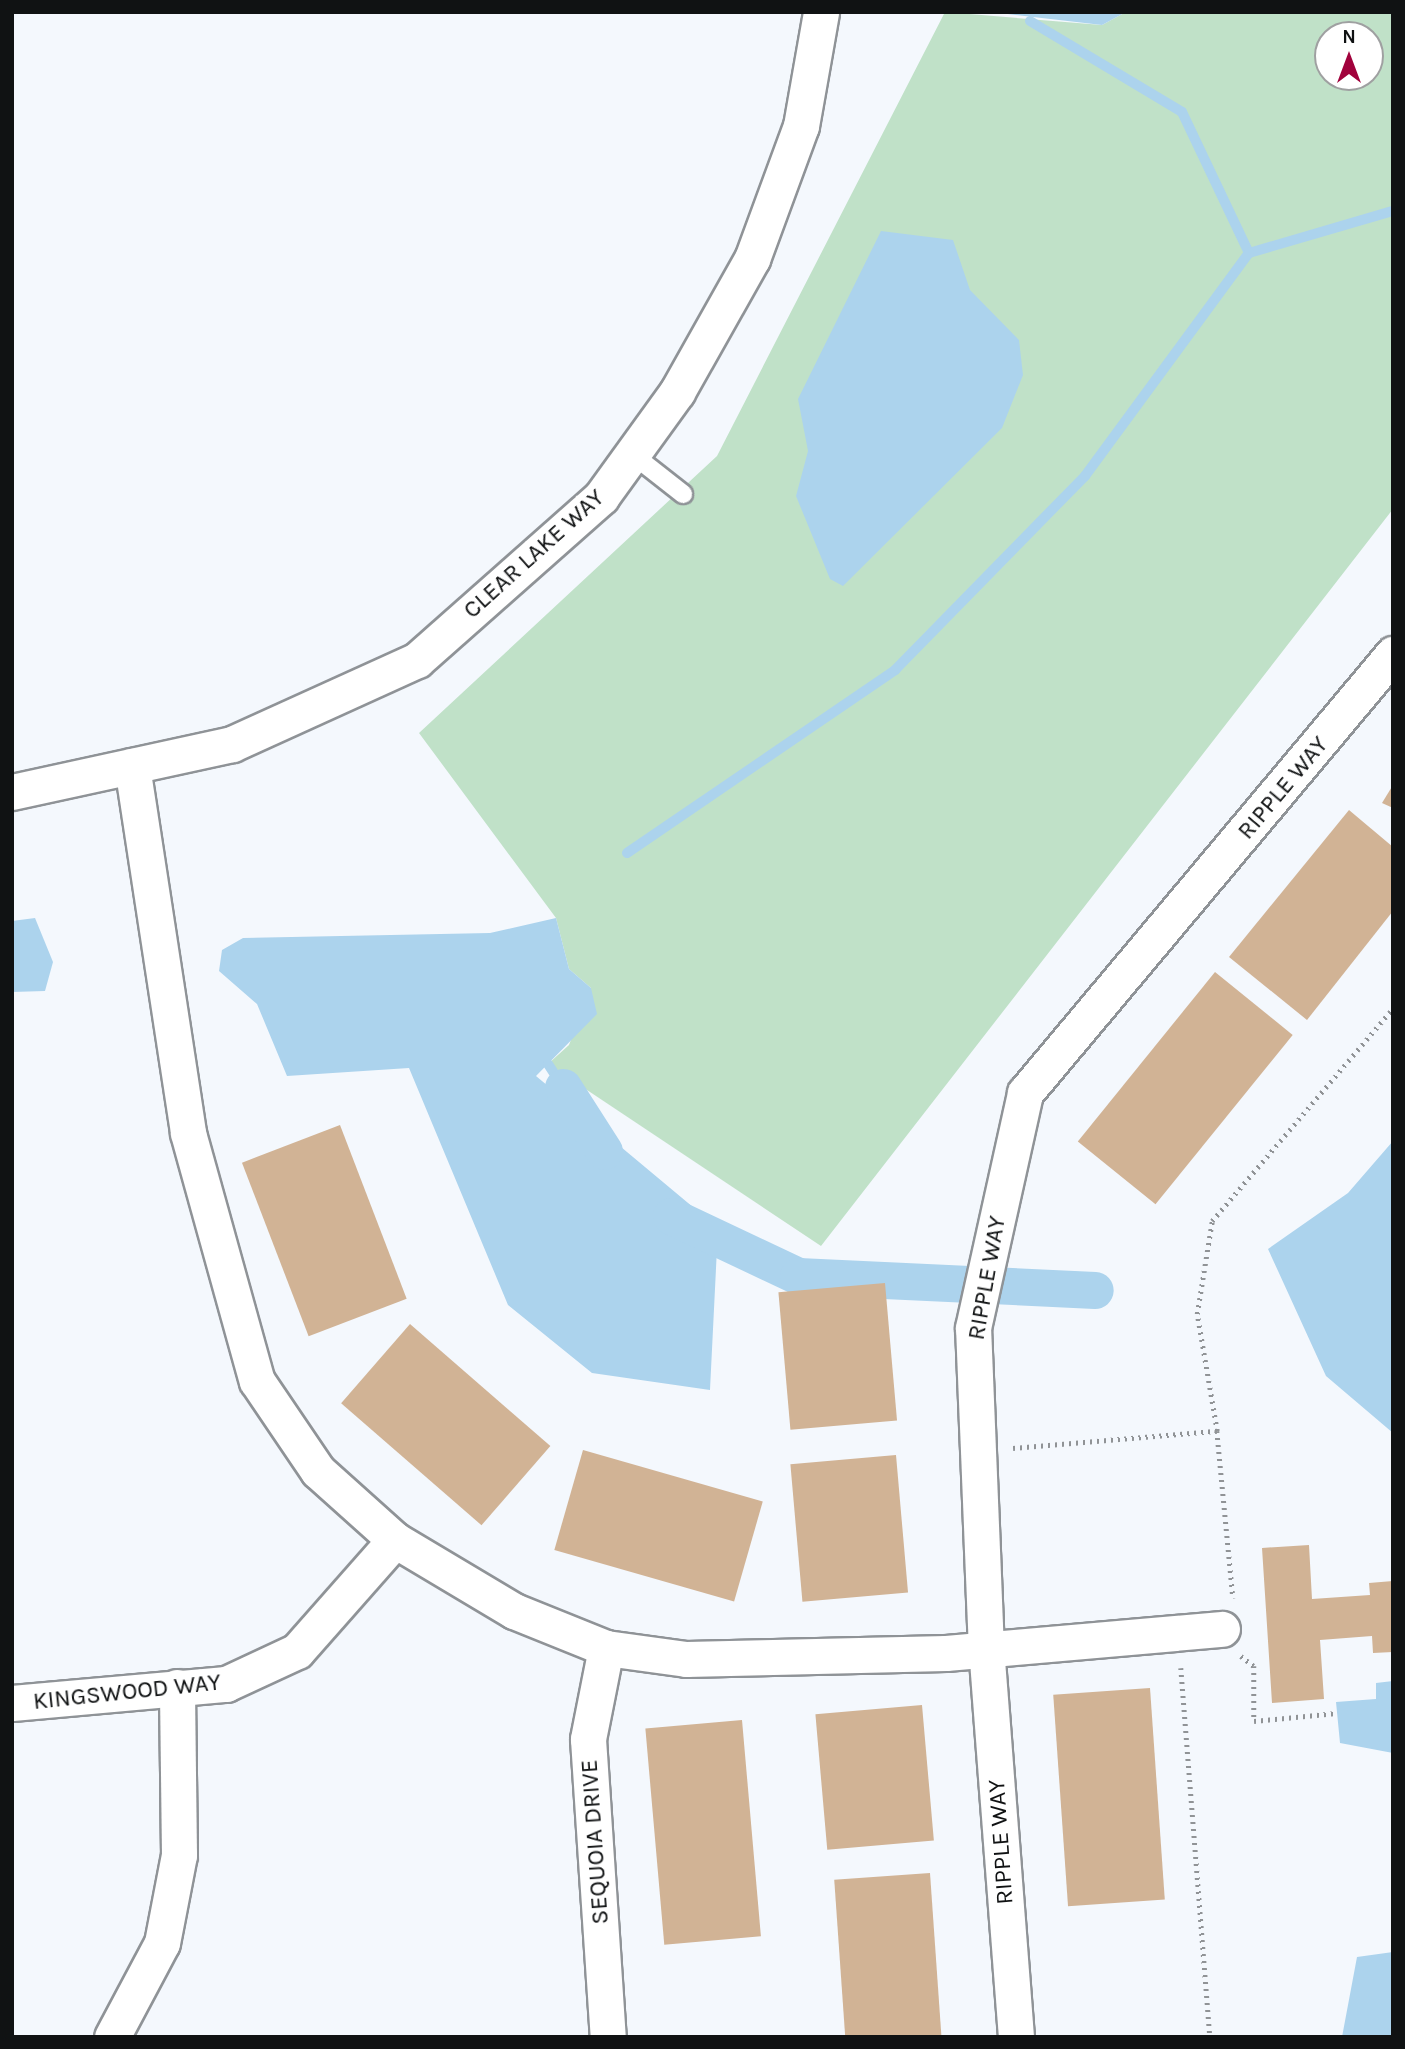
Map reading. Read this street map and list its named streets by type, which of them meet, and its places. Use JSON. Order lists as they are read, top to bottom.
{
  "streets": {
    "street": [
      "CLEAR LAKE WAY",
      "RIPPLE WAY",
      "KINGSWOOD WAY",
      "SEQUOIA DRIVE"
    ]
  },
  "north": "top"
}
